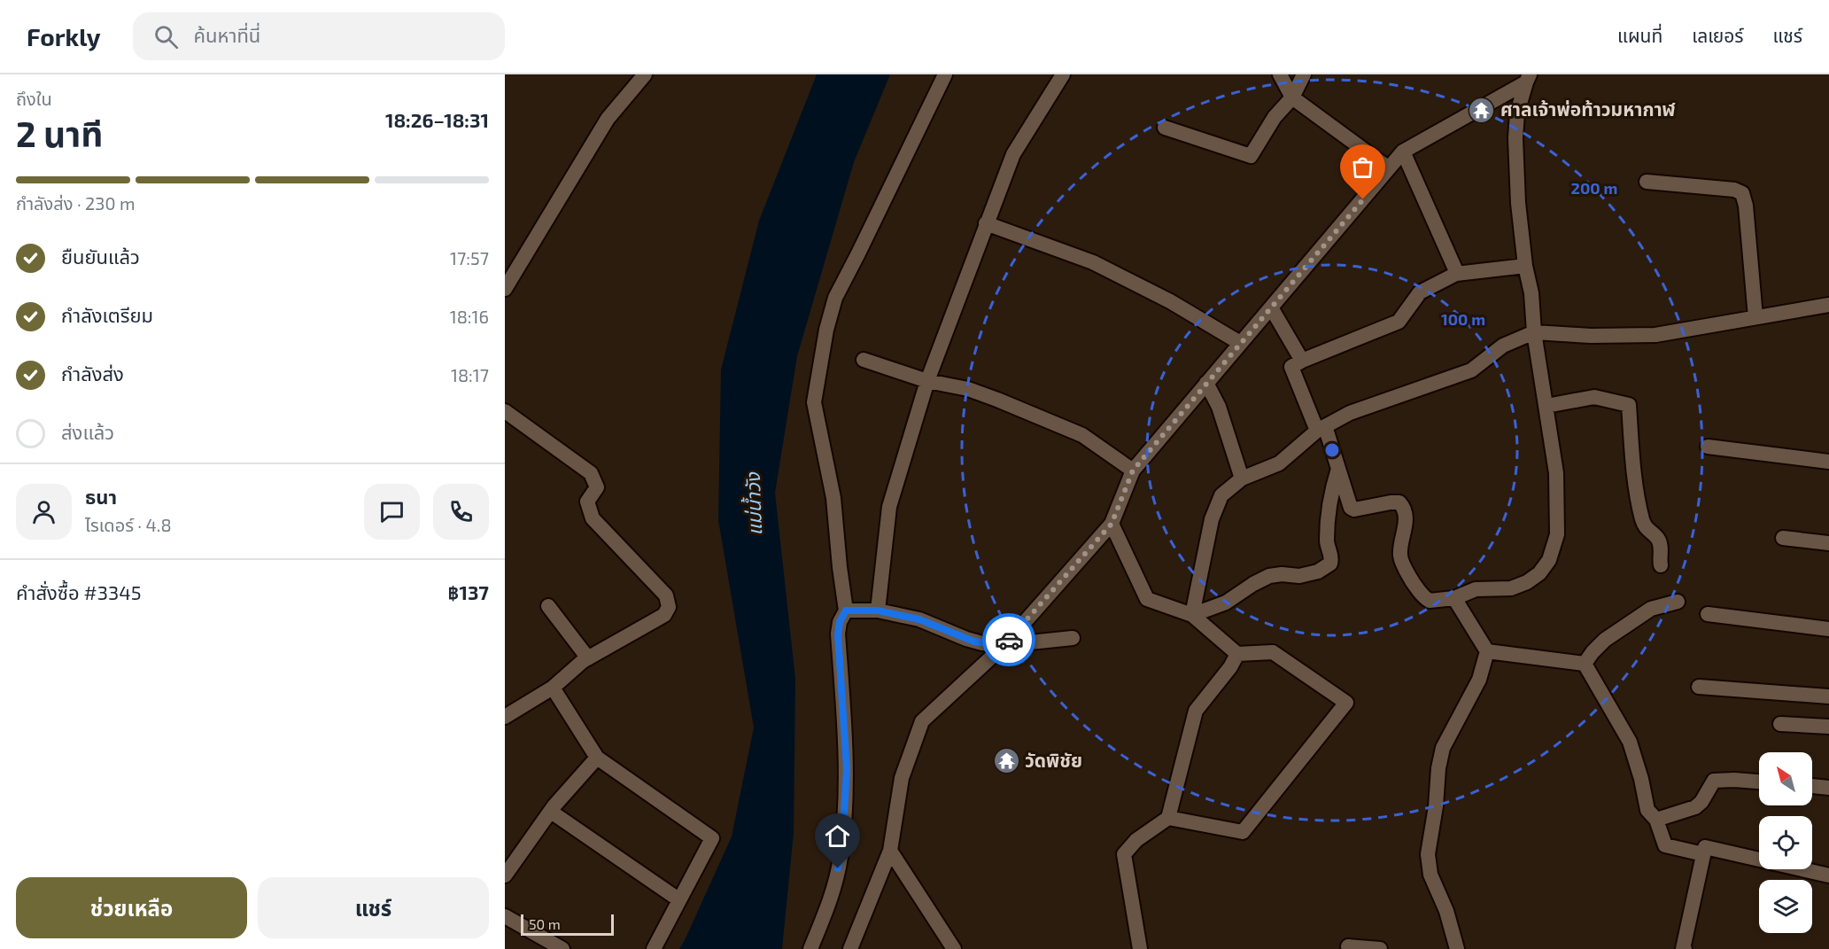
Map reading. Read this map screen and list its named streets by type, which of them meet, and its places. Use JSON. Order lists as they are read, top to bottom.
{
  "water": ["แม่น้ำวัง"],
  "places": {
    "temple": ["ศาลเจ้าพ่อท้าวมหากาฬ", "วัดพิชัย"]
  },
  "scale_bar": "50 m",
  "north": "top left",
  "page": {
    "header": "Forkly",
    "search": "ค้นหาที่นี่",
    "nav": ["แผนที่", "เลเยอร์", "แชร์"],
    "heading": ["2 นาที", "ถึงใน", "18:26–18:31"],
    "panel": [
      "ธนา",
      "ไรเดอร์ · 4.8",
      "คำสั่งซื้อ #3345",
      "฿137"
    ],
    "bar": "กำลังส่ง · 230 m",
    "list": [
      ["ยืนยันแล้ว", "17:57"],
      ["กำลังเตรียม", "18:16"],
      ["กำลังส่ง", "18:17"],
      "ส่งแล้ว"
    ],
    "buttons": ["ช่วยเหลือ", "แชร์"],
    "scale": "50 m"
  },
  "rings": ["200 m", "100 m"]
}
